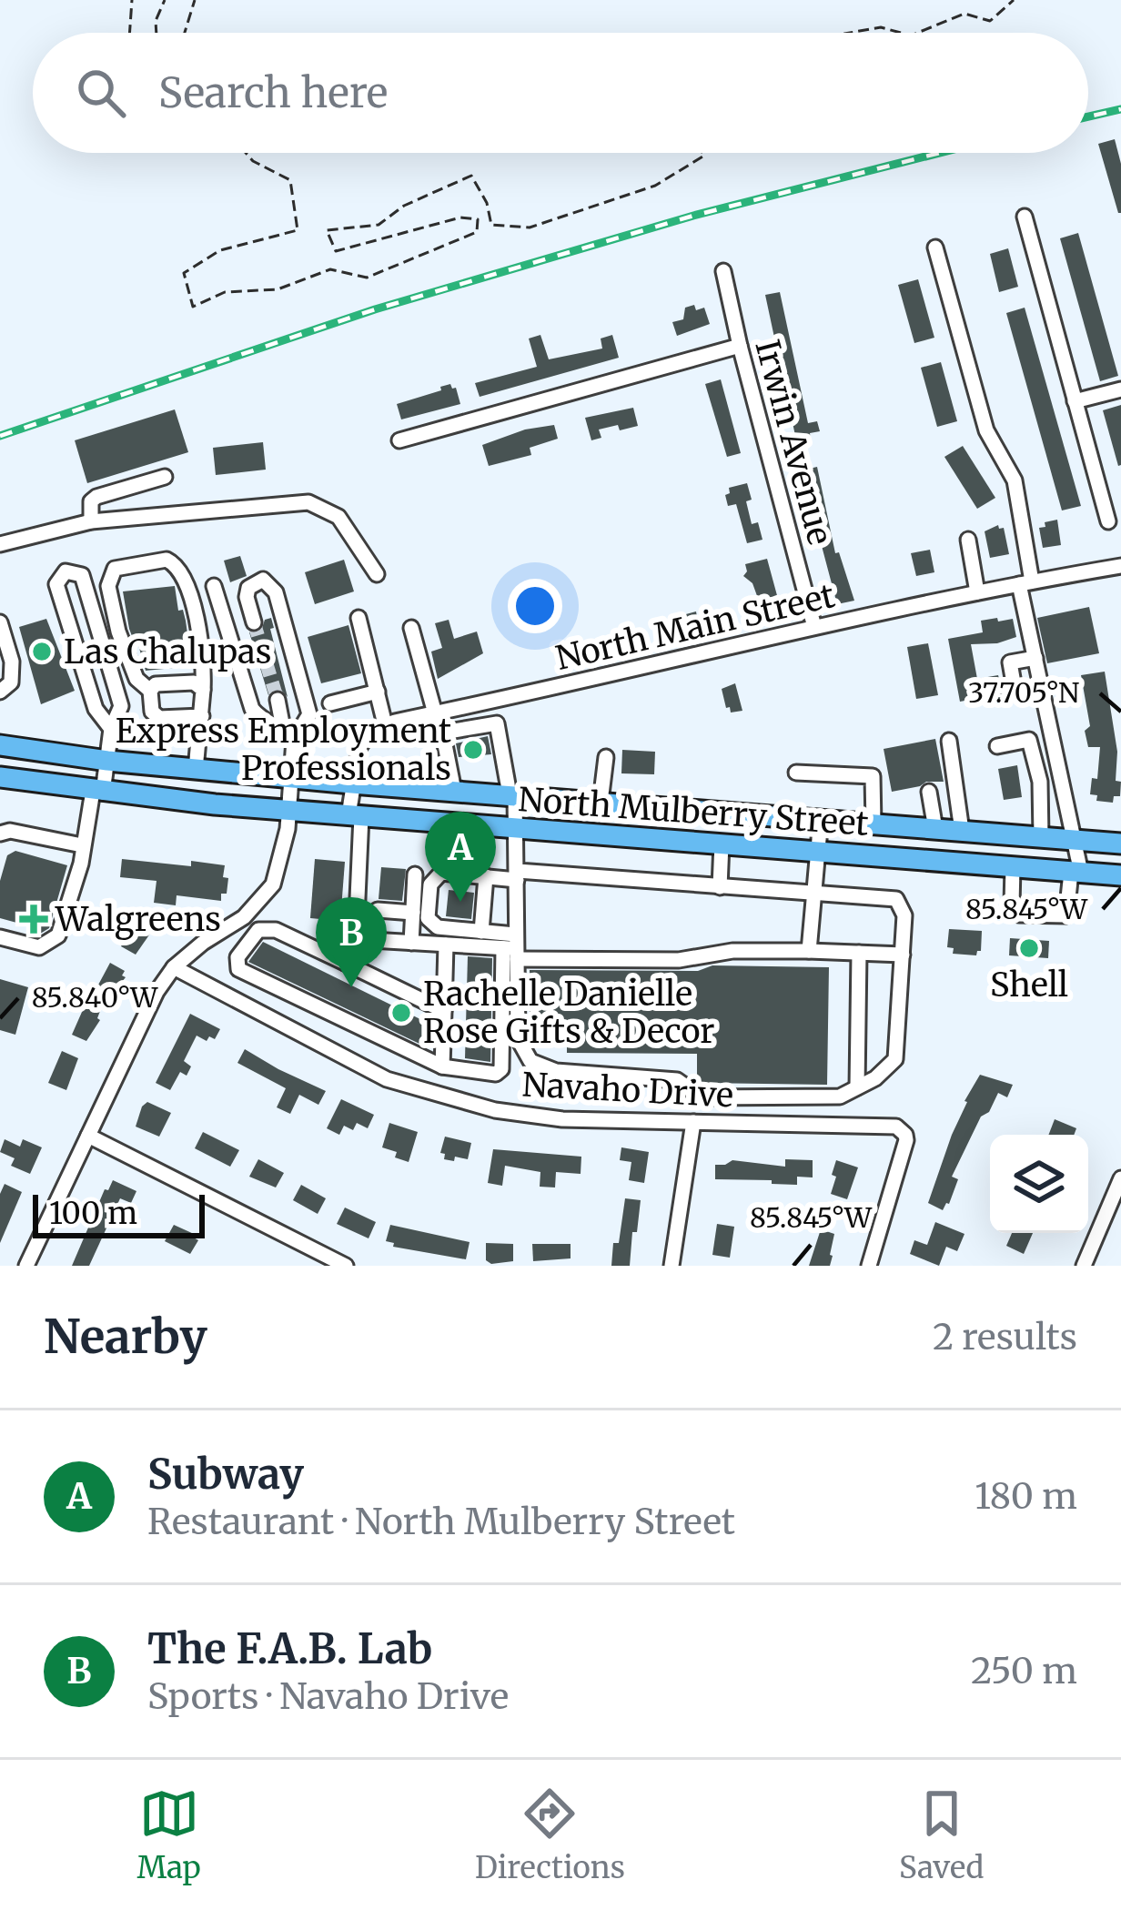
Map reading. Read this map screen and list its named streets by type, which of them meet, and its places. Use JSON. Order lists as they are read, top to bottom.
{
  "streets": {
    "main road": ["North Mulberry Street"],
    "street": ["Irwin Avenue", "North Main Street", "Navaho Drive"]
  },
  "crossings": [
    ["Irwin Avenue", "North Main Street"]
  ],
  "places": {
    "other": [
      "Las Chalupas",
      "Express Employment Professionals",
      "Shell",
      "Rachelle Danielle Rose Gifts & Decor"
    ],
    "health": ["Walgreens"]
  },
  "scale_bar": "100 m",
  "page": {
    "search": "Search here",
    "pins": ["A", "B"],
    "scale": "100 m",
    "heading": ["Nearby", "2 results"],
    "list": [
      {
        "mark": "A",
        "name": "Subway",
        "note": "Restaurant · North Mulberry Street",
        "value": "180 m"
      },
      {
        "mark": "B",
        "name": "The F.A.B. Lab",
        "note": "Sports · Navaho Drive",
        "value": "250 m"
      }
    ],
    "nav": ["Map", "Directions", "Saved"]
  },
  "coordinates": ["37.705°N", "85.845°W", "85.840°W"]
}
